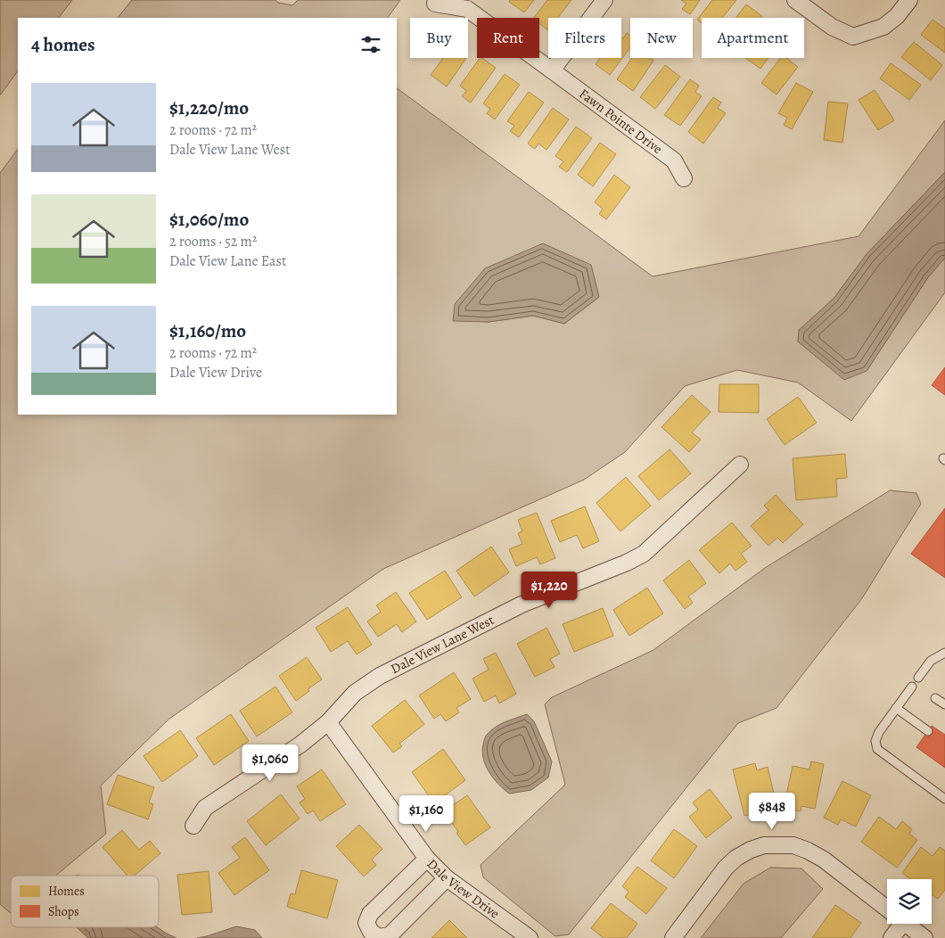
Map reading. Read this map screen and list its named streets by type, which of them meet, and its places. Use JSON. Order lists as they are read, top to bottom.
{
  "streets": {
    "street": ["Fawn Pointe Drive", "Dale View Lane West", "Dale View Drive"]
  },
  "crossings": [
    ["Dale View Lane West", "Dale View Drive"]
  ],
  "legend": ["Homes", "Shops"],
  "page": {
    "chip": [
      "Buy",
      "Rent",
      "Filters",
      "New",
      "Apartment"
    ],
    "heading": "4 homes",
    "list": [
      {
        "name": "$1,220/mo",
        "note": "2 rooms · 72 m² · Dale View Lane West"
      },
      {
        "name": "$1,060/mo",
        "note": "2 rooms · 52 m² · Dale View Lane East"
      },
      {
        "name": "$1,160/mo",
        "note": "2 rooms · 72 m² · Dale View Drive"
      }
    ],
    "price": [
      "$1,220",
      "$1,060",
      "$848",
      "$1,160"
    ]
  }
}
